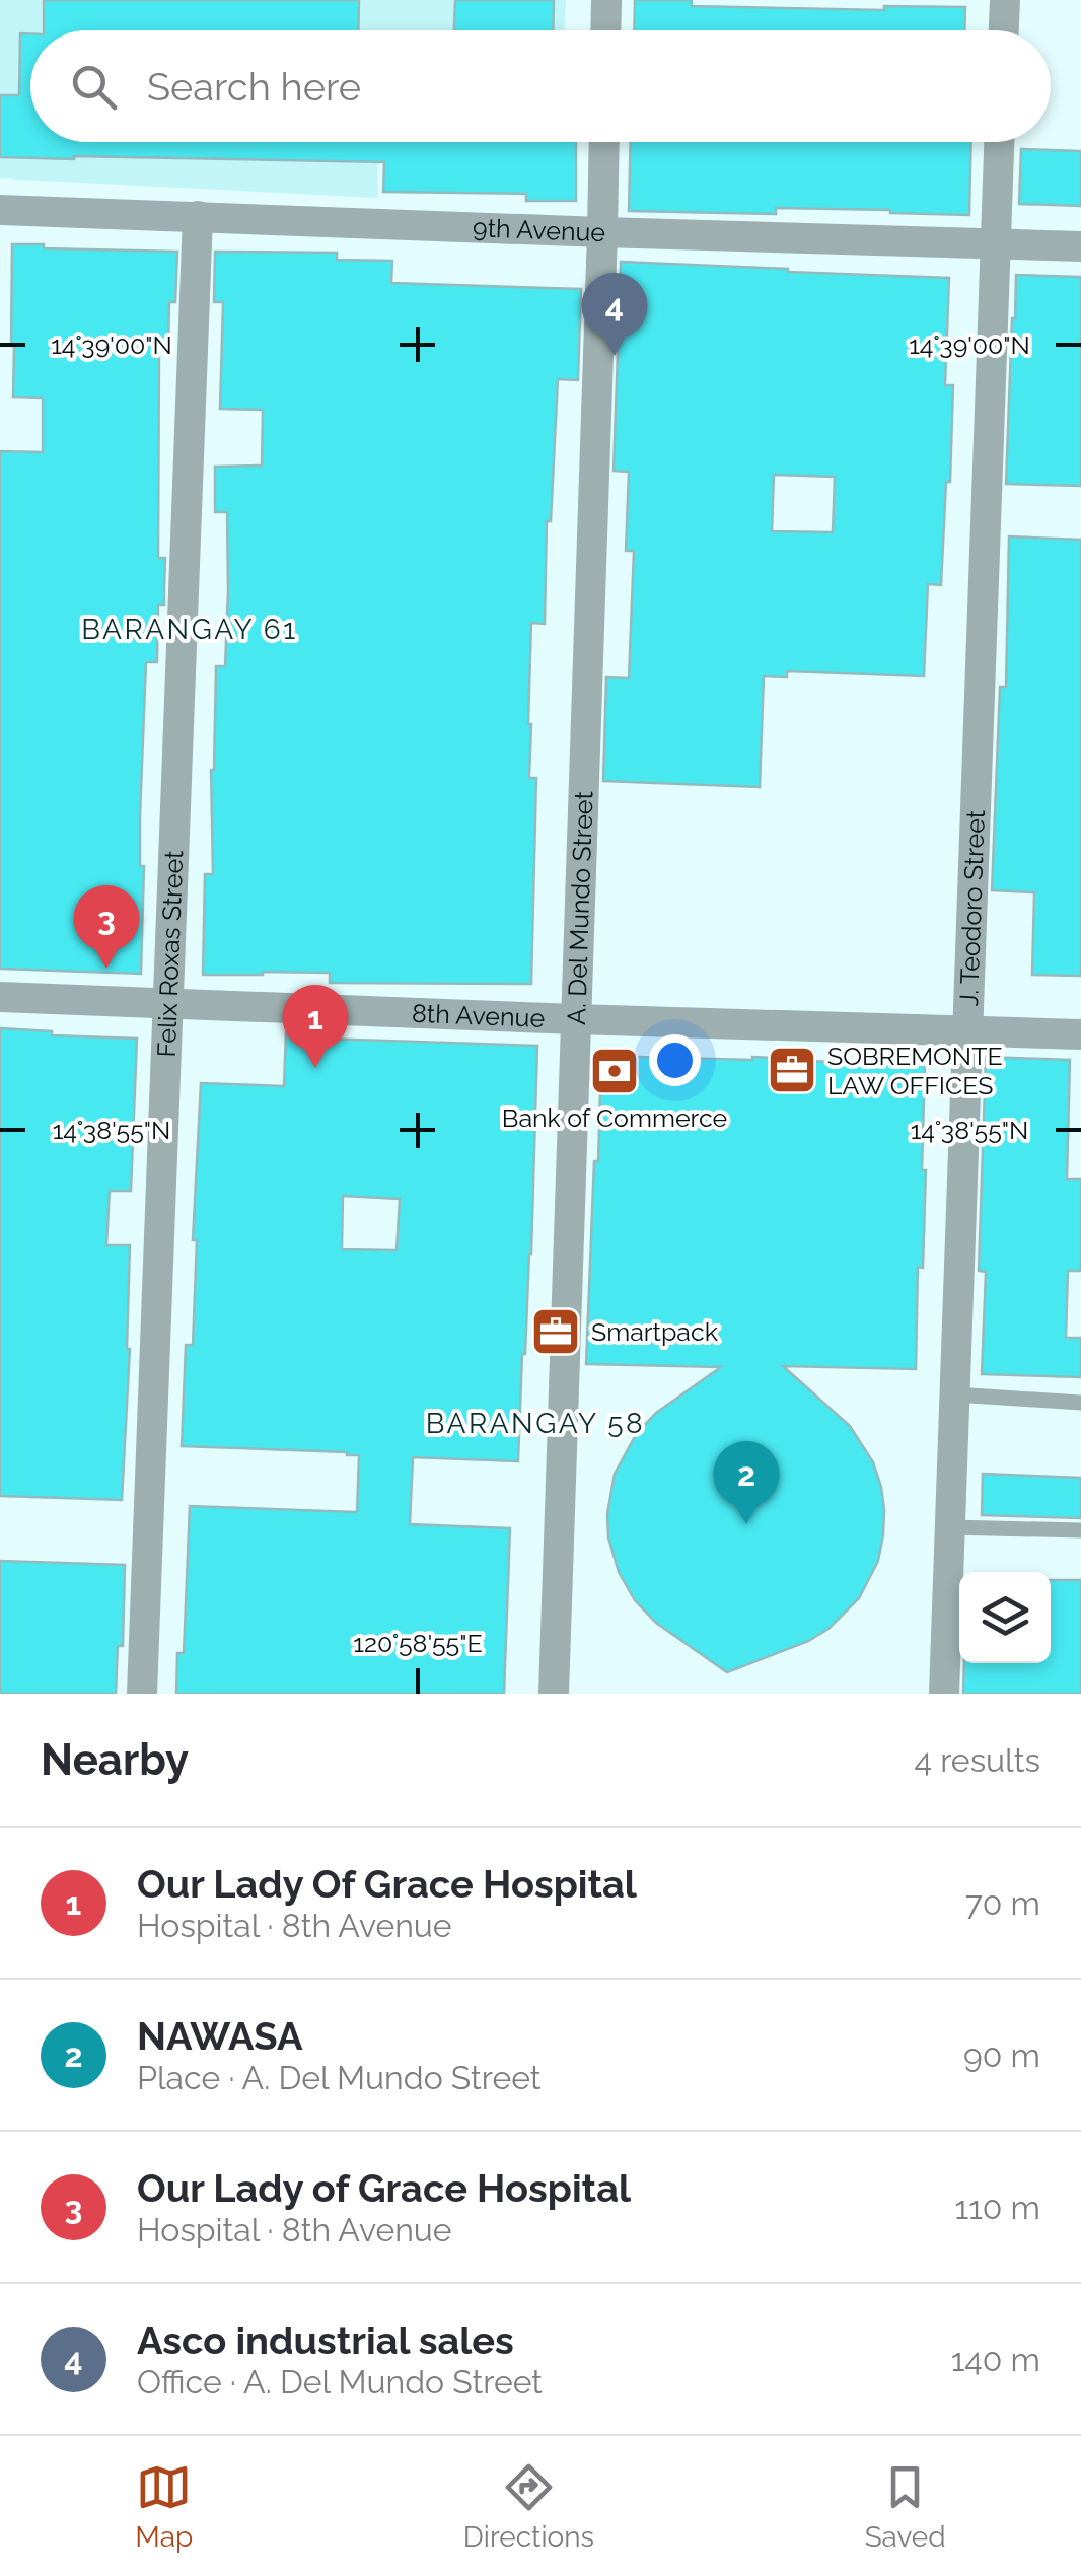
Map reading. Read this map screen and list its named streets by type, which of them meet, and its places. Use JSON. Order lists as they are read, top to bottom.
{
  "streets": {
    "street": [
      "9th Avenue",
      "A. Del Mundo Street",
      "J. Teodoro Street",
      "Felix Roxas Street",
      "8th Avenue"
    ]
  },
  "crossings": [
    ["9th Avenue", "A. Del Mundo Street"],
    ["9th Avenue", "J. Teodoro Street"],
    ["9th Avenue", "Felix Roxas Street"],
    ["A. Del Mundo Street", "8th Avenue"],
    ["J. Teodoro Street", "8th Avenue"],
    ["Felix Roxas Street", "8th Avenue"]
  ],
  "districts": ["BARANGAY 61", "BARANGAY 58"],
  "places": {
    "office": ["SOBREMONTE LAW OFFICES", "Smartpack"],
    "bank": ["Bank of Commerce"]
  },
  "page": {
    "search": "Search here",
    "pins": [
      "4",
      "3",
      "1",
      "2"
    ],
    "heading": ["Nearby", "4 results"],
    "list": [
      {
        "mark": "1",
        "name": "Our Lady Of Grace Hospital",
        "note": "Hospital · 8th Avenue",
        "value": "70 m"
      },
      {
        "mark": "2",
        "name": "NAWASA",
        "note": "Place · A. Del Mundo Street",
        "value": "90 m"
      },
      {
        "mark": "3",
        "name": "Our Lady of Grace Hospital",
        "note": "Hospital · 8th Avenue",
        "value": "110 m"
      },
      {
        "mark": "4",
        "name": "Asco industrial sales",
        "note": "Office · A. Del Mundo Street",
        "value": "140 m"
      }
    ],
    "nav": ["Map", "Directions", "Saved"]
  },
  "coordinates": ["14°39'00\"N", "14°38'55\"N", "120°58'55\"E"]
}
